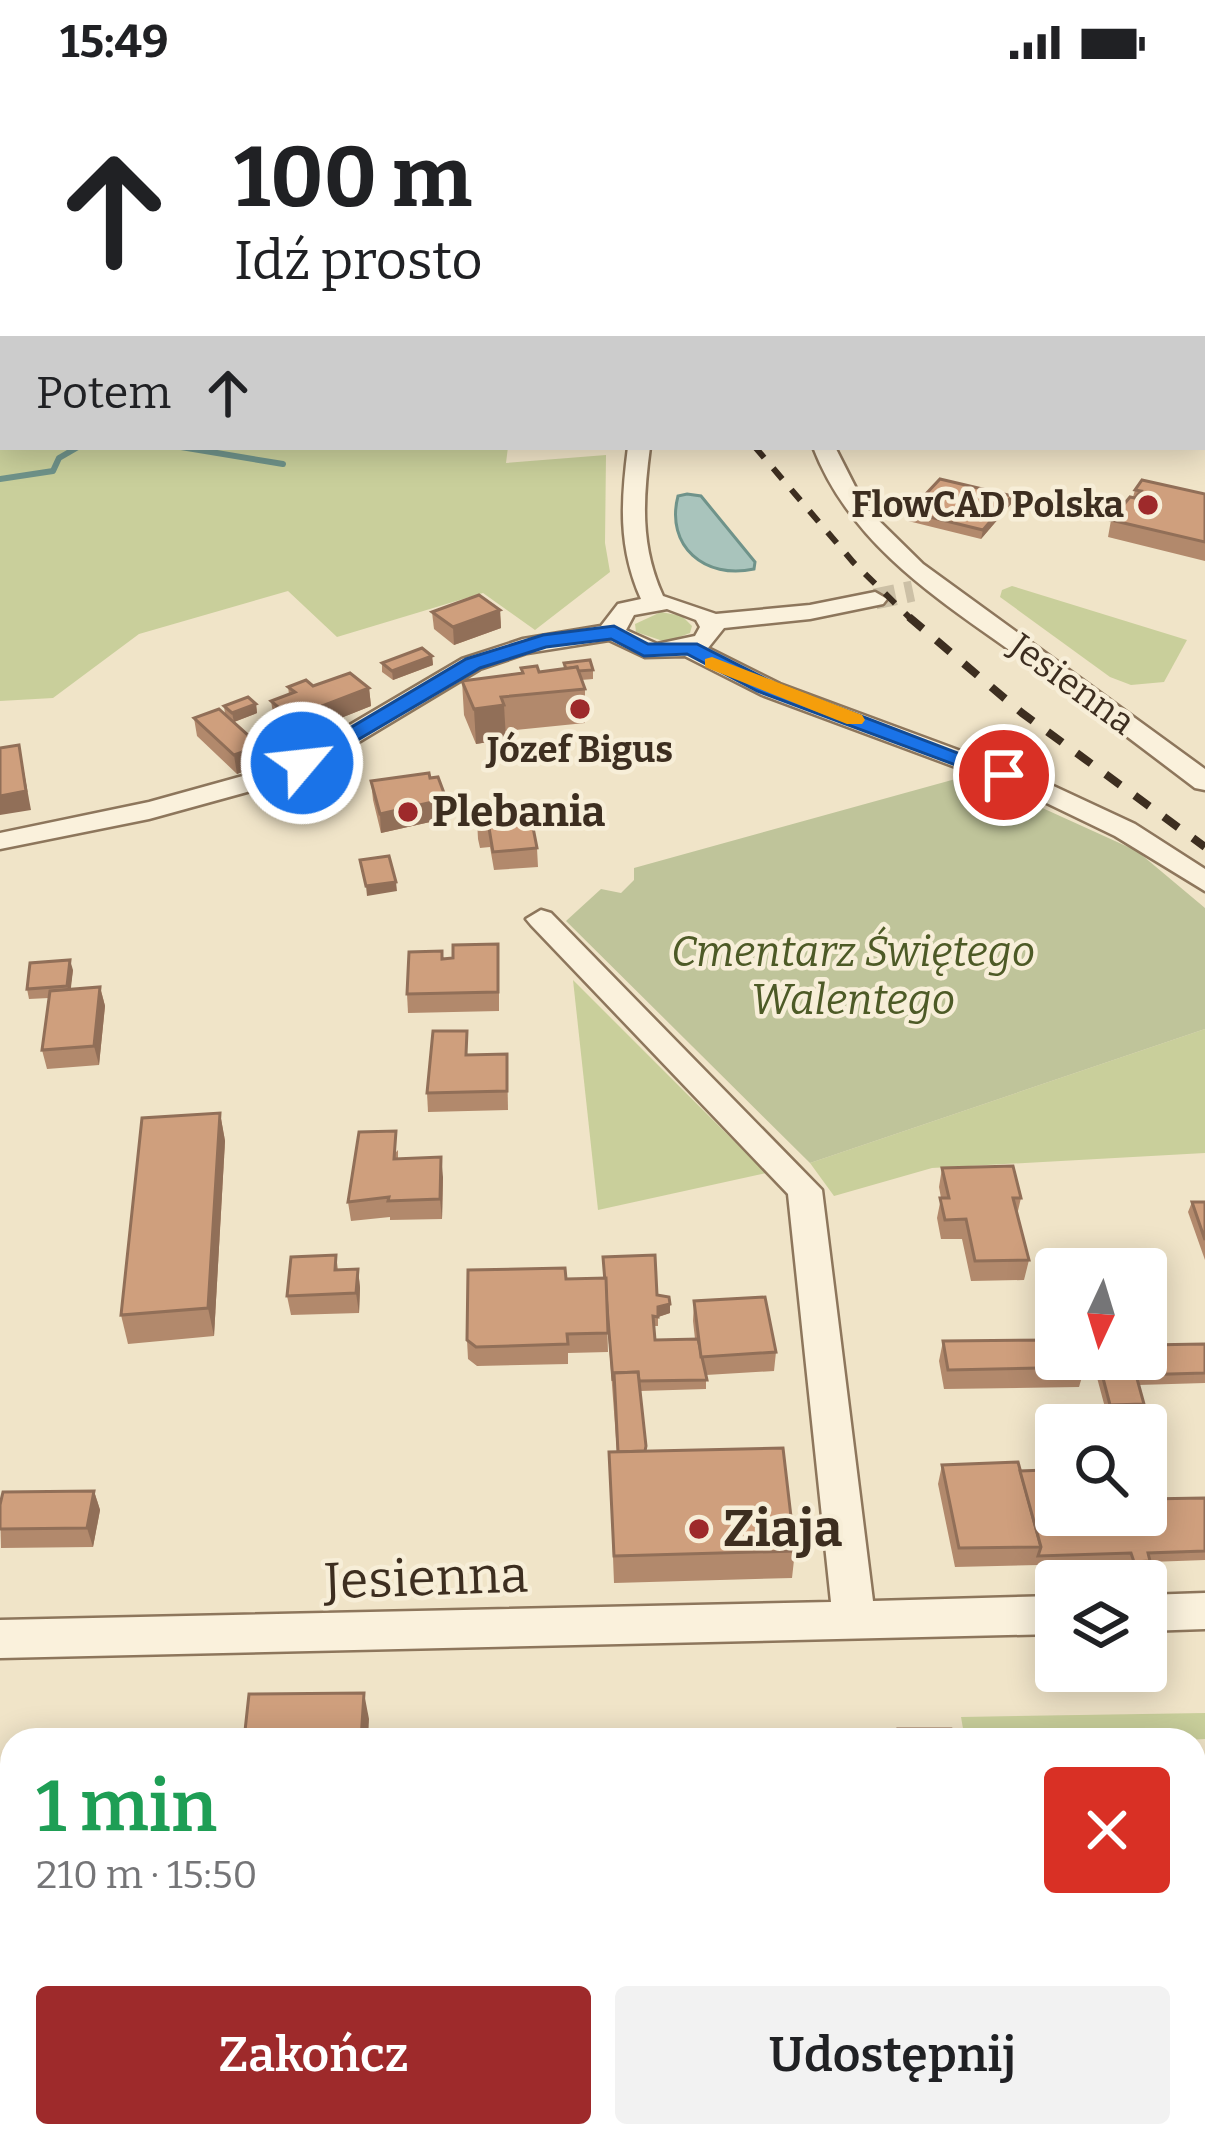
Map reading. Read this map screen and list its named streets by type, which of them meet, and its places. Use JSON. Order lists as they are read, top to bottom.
{
  "streets": {
    "street": ["Jesienna"]
  },
  "parks": ["Cmentarz Świętego Walentego"],
  "places": [
    "FlowCAD Polska",
    "Józef Bigus",
    "Plebania",
    "Ziaja"
  ],
  "north": "bottom",
  "page": {
    "status": "15:49",
    "turn": ["100 m", "Idź prosto"],
    "then": "Potem",
    "heading": ["1 min", "210 m · 15:50"],
    "buttons": ["Zakończ", "Udostępnij"]
  }
}
